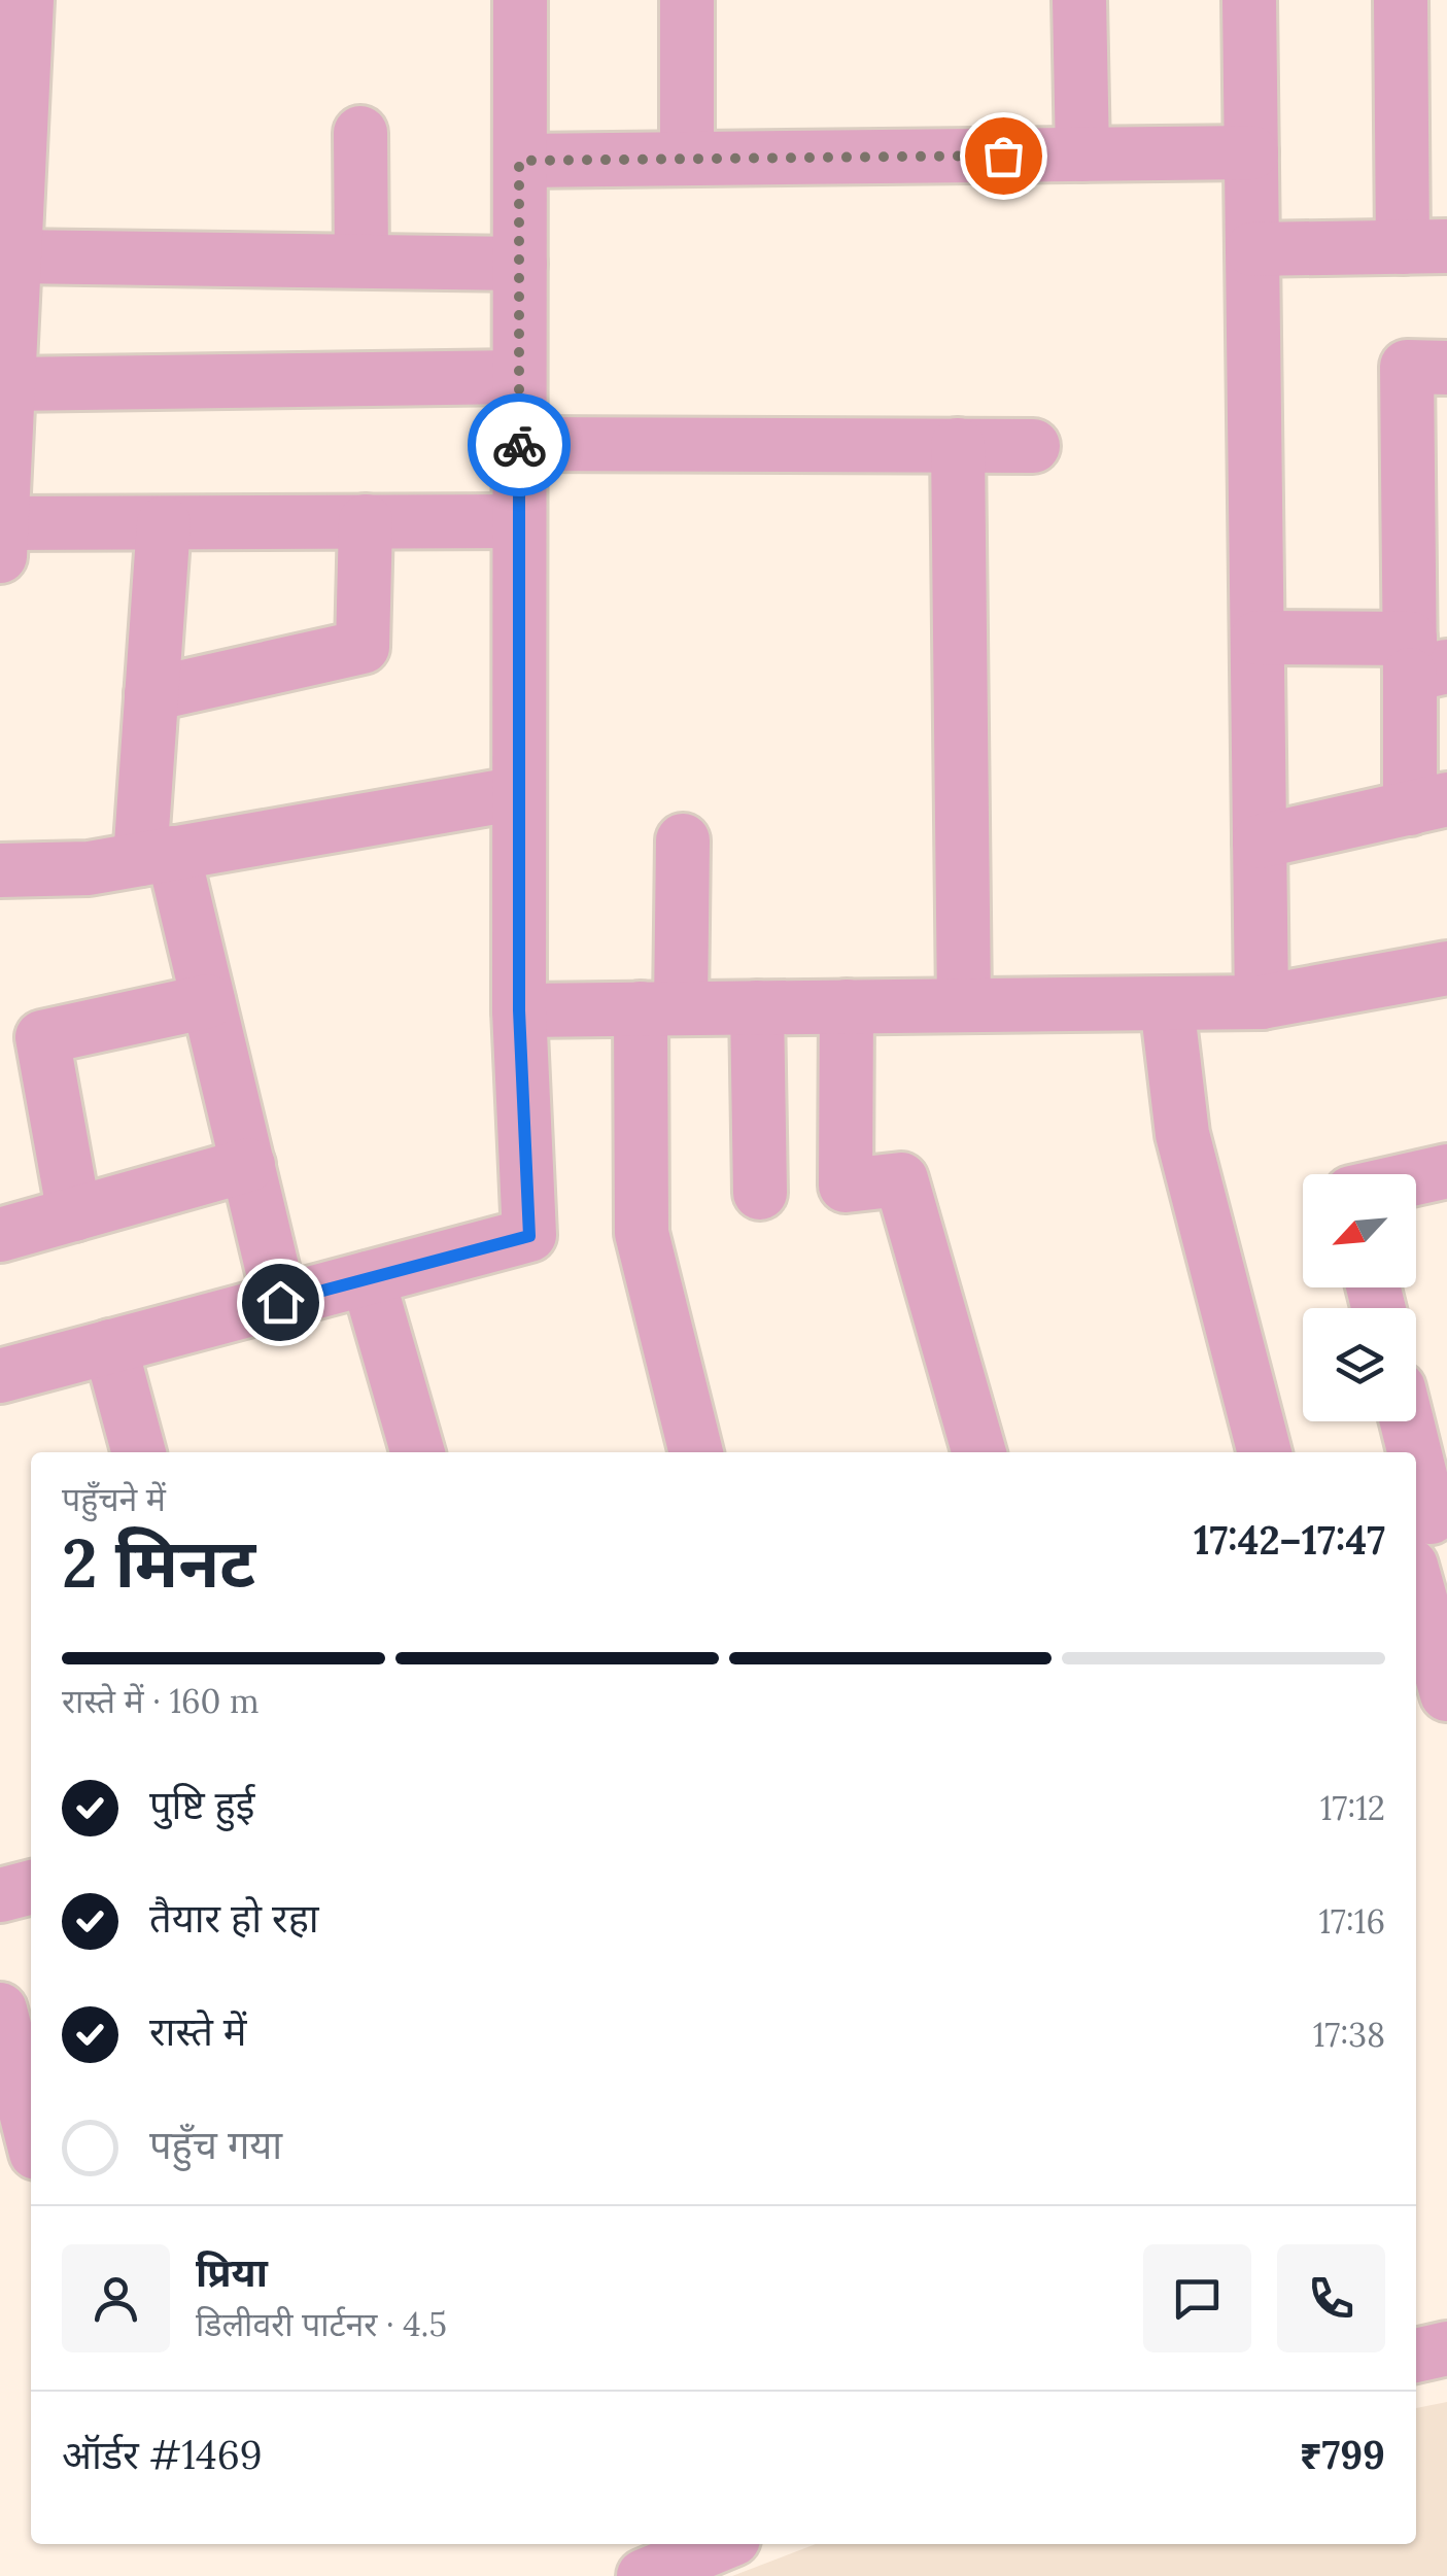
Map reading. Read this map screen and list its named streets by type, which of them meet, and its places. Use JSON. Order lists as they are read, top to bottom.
{
  "north": "bottom left",
  "page": {
    "heading": ["2 मिनट", "पहुँचने में", "17:42–17:47"],
    "panel": [
      "प्रिया",
      "डिलीवरी पार्टनर · 4.5",
      "ऑर्डर #1469",
      "₹799"
    ],
    "bar": "रास्ते में · 160 m",
    "list": [
      ["पुष्टि हुई", "17:12"],
      ["तैयार हो रहा", "17:16"],
      ["रास्ते में", "17:38"],
      "पहुँच गया"
    ]
  }
}
